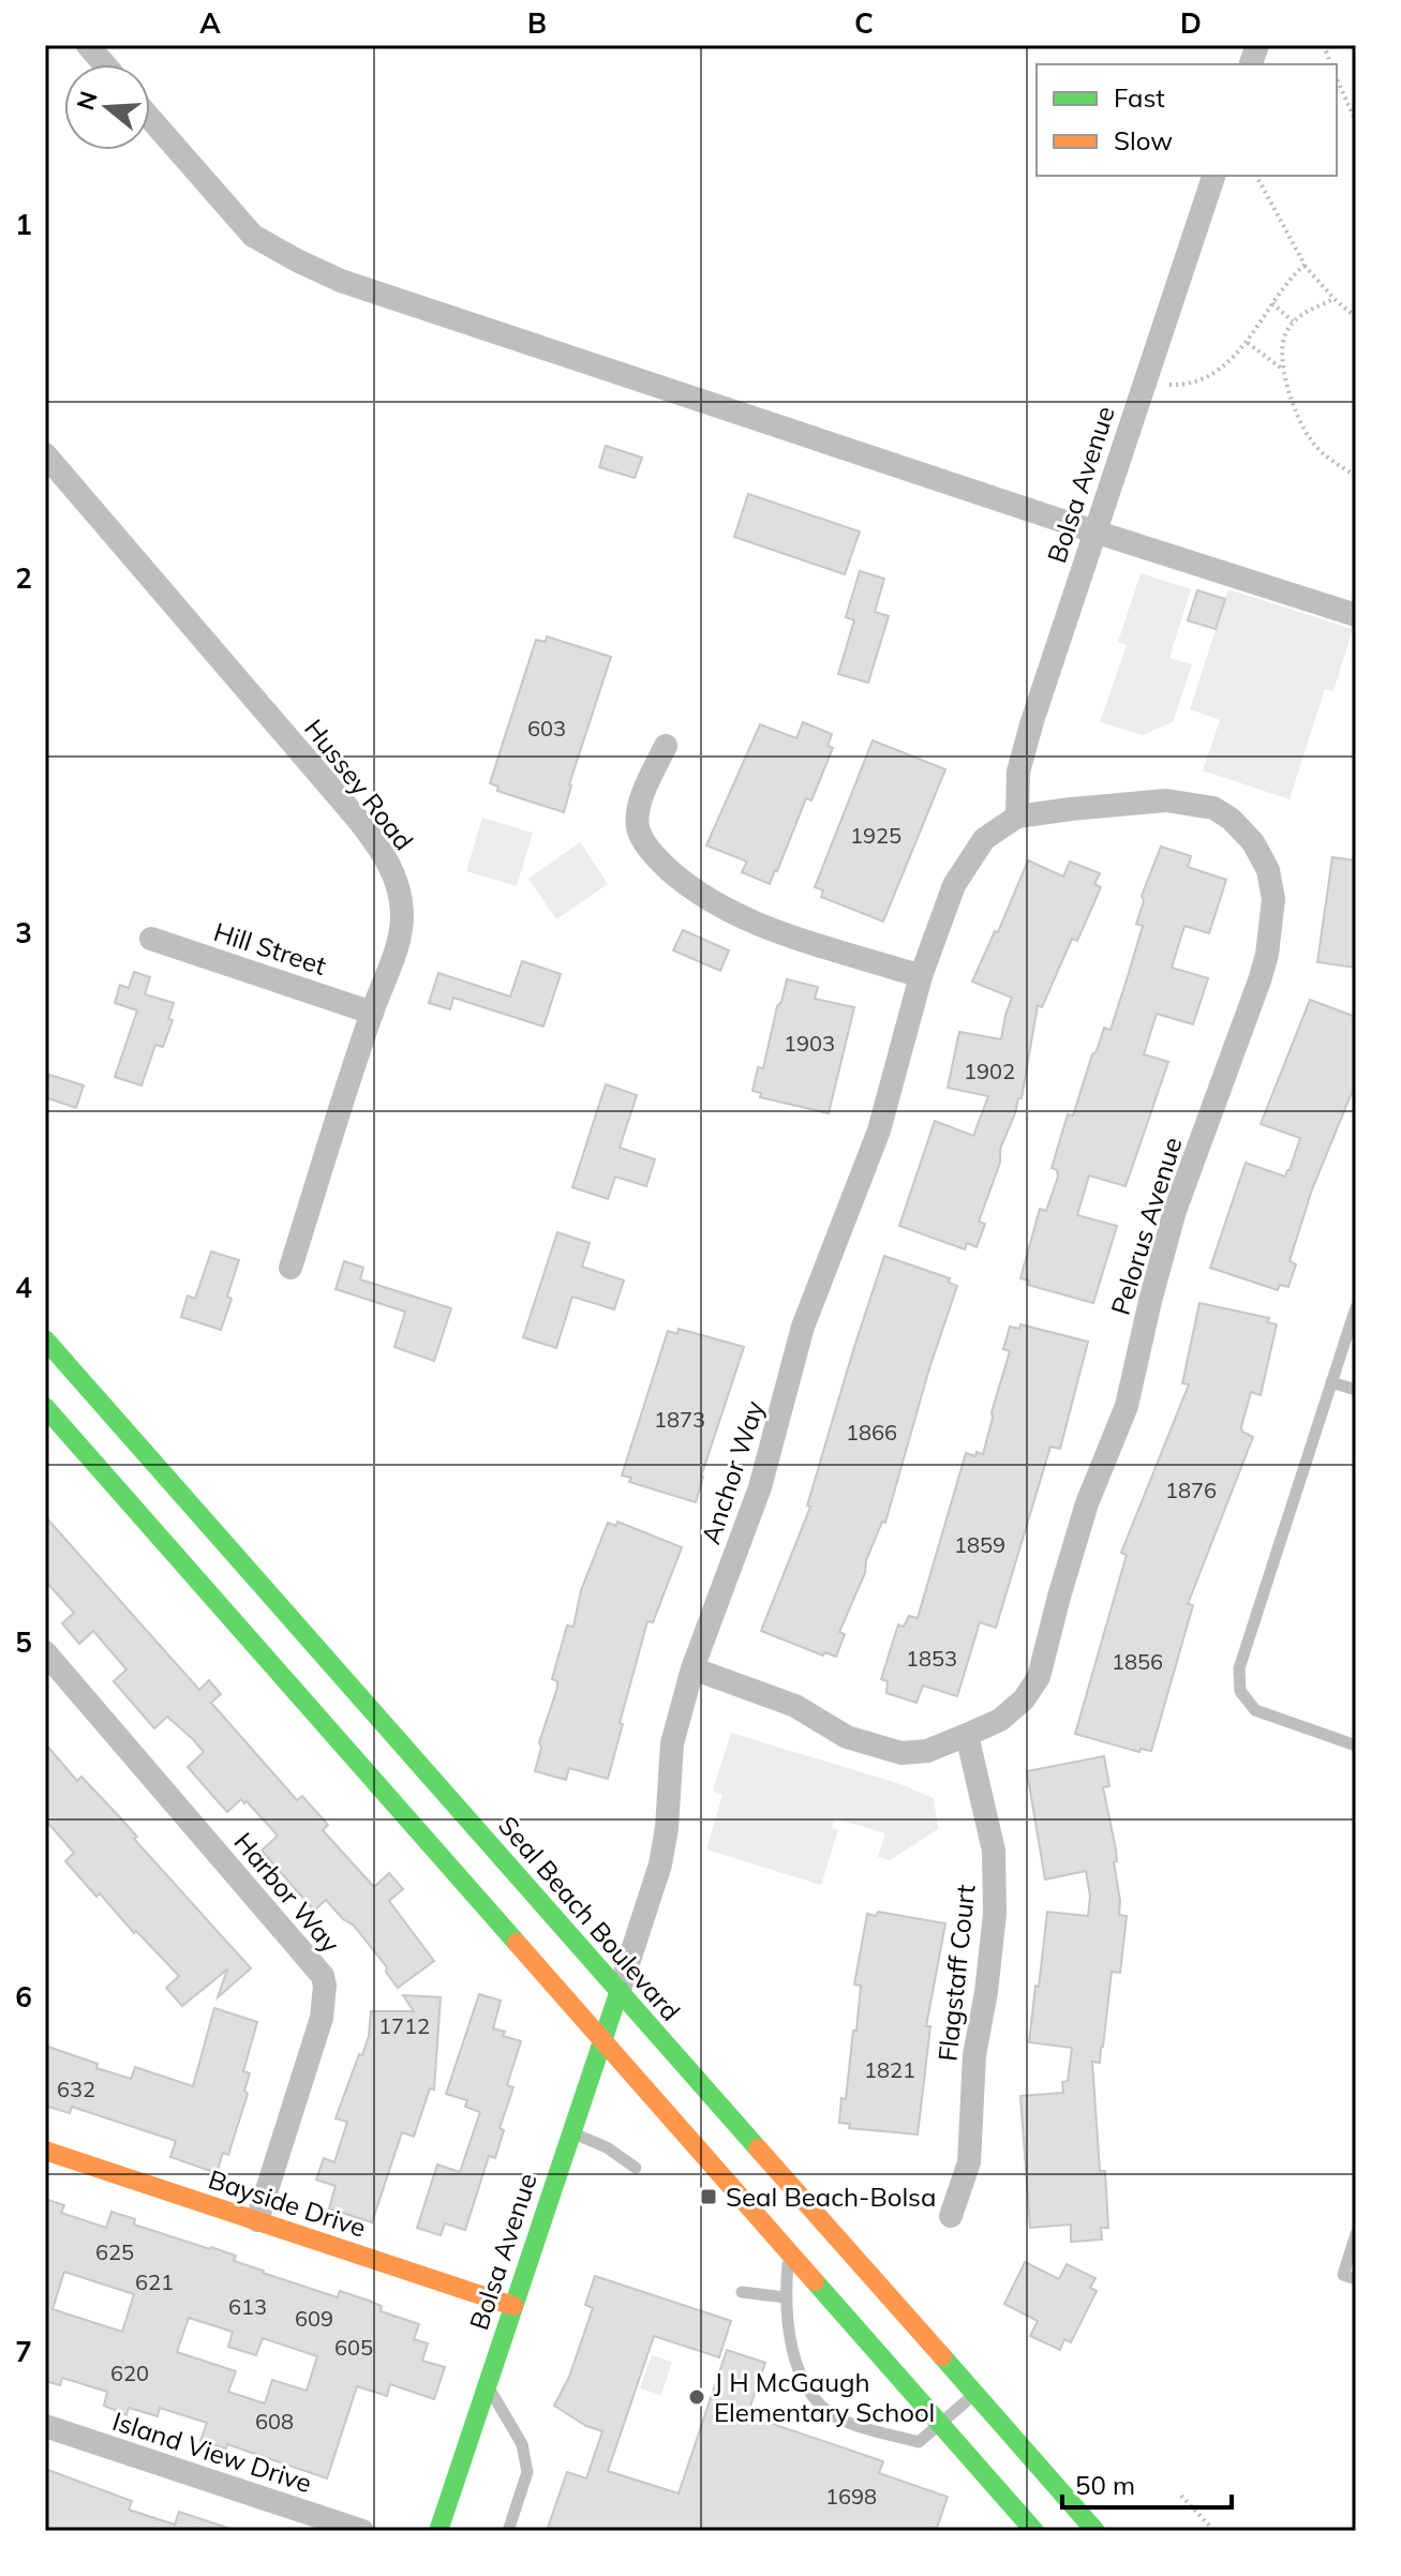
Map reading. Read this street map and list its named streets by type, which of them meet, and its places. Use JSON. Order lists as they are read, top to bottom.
{
  "streets": {
    "main road": ["Bolsa Avenue", "Seal Beach Boulevard", "Bayside Drive"],
    "street": [
      "Hussey Road",
      "Hill Street",
      "Pelorus Avenue",
      "Anchor Way",
      "Harbor Way",
      "Flagstaff Court",
      "Island View Drive"
    ]
  },
  "crossings": [
    ["Bolsa Avenue", "Pelorus Avenue"],
    ["Bolsa Avenue", "Anchor Way"],
    ["Bolsa Avenue", "Seal Beach Boulevard"],
    ["Bolsa Avenue", "Bayside Drive"],
    ["Hussey Road", "Hill Street"],
    ["Pelorus Avenue", "Anchor Way"],
    ["Pelorus Avenue", "Flagstaff Court"],
    ["Anchor Way", "Seal Beach Boulevard"],
    ["Harbor Way", "Bayside Drive"]
  ],
  "places": {
    "transit": ["Seal Beach-Bolsa"],
    "other": ["J H McGaugh Elementary School"]
  },
  "house_numbers": [
    "603",
    "1925",
    "1903",
    "1902",
    "1873",
    "1866",
    "1876",
    "1859",
    "1853",
    "1856",
    "1712",
    "1821",
    "632",
    "625",
    "621",
    "613",
    "609",
    "605",
    "620",
    "608",
    "1698"
  ],
  "legend": ["Fast", "Slow"],
  "scale_bar": "50 m",
  "north": "left",
  "grid": {
    "columns": [
      "A",
      "B",
      "C",
      "D"
    ],
    "rows": [
      "1",
      "2",
      "3",
      "4",
      "5",
      "6",
      "7"
    ]
  }
}
